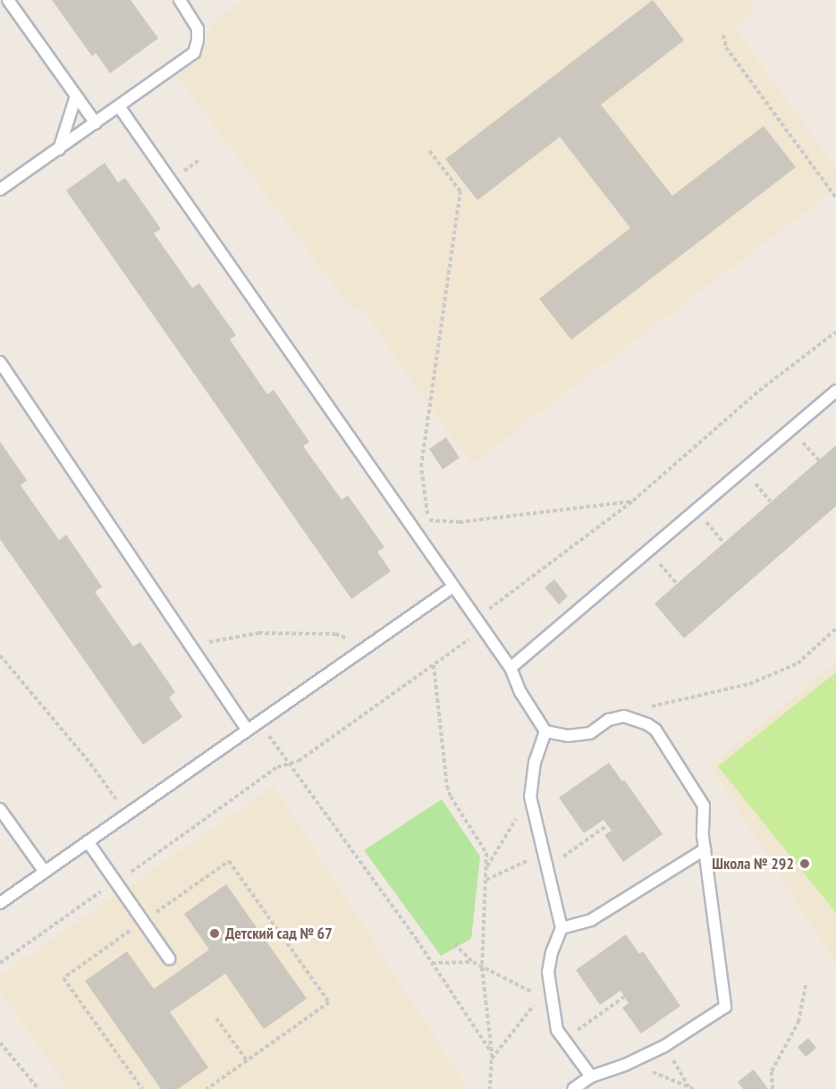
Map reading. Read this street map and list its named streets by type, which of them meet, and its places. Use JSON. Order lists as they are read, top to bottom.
{
  "places": ["Школа № 292", "Детский сад № 67"]
}
